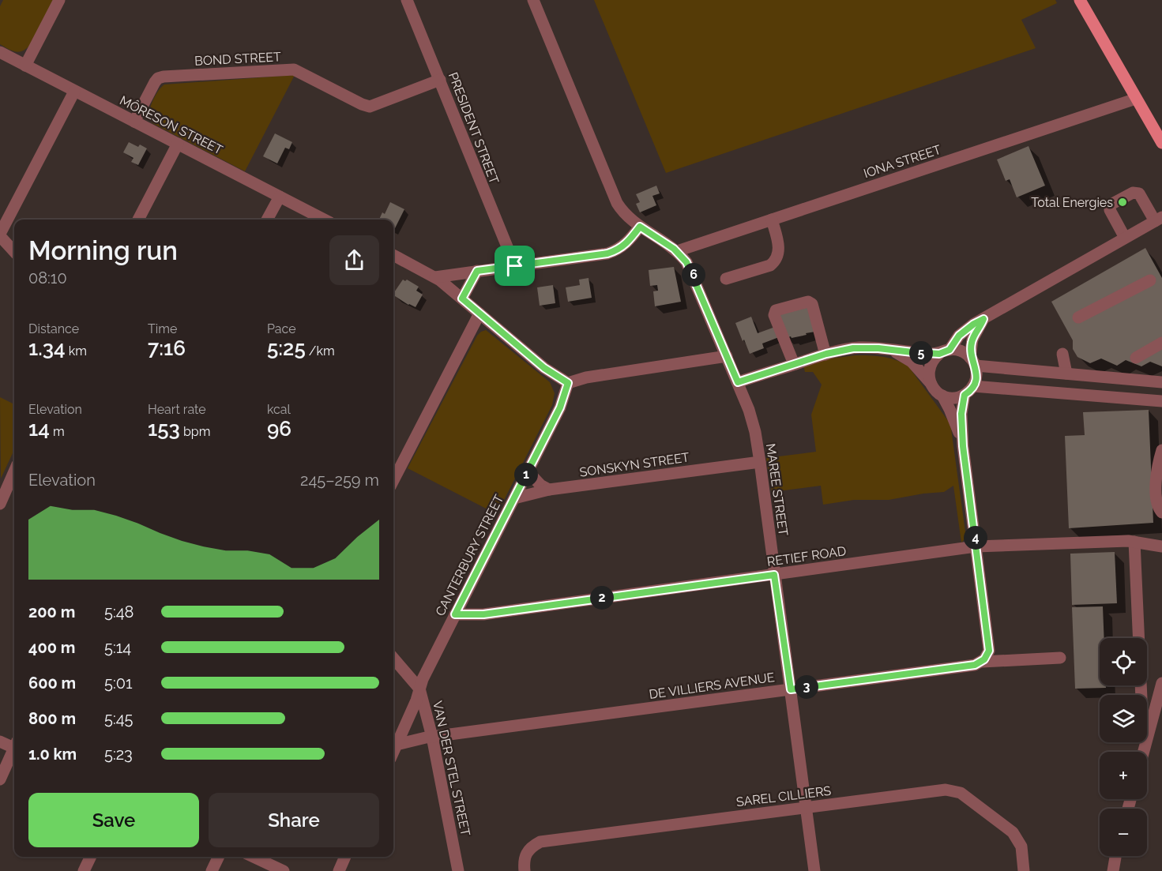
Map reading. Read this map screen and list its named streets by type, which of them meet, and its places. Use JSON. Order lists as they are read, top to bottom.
{
  "streets": {
    "street": [
      "BOND STREET",
      "MÔRESON STREET",
      "PRESIDENT STREET",
      "IONA STREET",
      "SONSKYN STREET",
      "MAREE STREET",
      "CANTERBURY STREET",
      "RETIEF ROAD",
      "DE VILLIERS AVENUE",
      "VAN DER STEL STREET",
      "SAREL CILLIERS"
    ]
  },
  "crossings": [
    ["BOND STREET", "MÔRESON STREET"],
    ["BOND STREET", "PRESIDENT STREET"],
    ["IONA STREET", "MAREE STREET"],
    ["SONSKYN STREET", "MAREE STREET"],
    ["SONSKYN STREET", "CANTERBURY STREET"],
    ["MAREE STREET", "RETIEF ROAD"],
    ["MAREE STREET", "DE VILLIERS AVENUE"],
    ["MAREE STREET", "SAREL CILLIERS"],
    ["CANTERBURY STREET", "RETIEF ROAD"],
    ["CANTERBURY STREET", "DE VILLIERS AVENUE"],
    ["CANTERBURY STREET", "VAN DER STEL STREET"],
    ["DE VILLIERS AVENUE", "VAN DER STEL STREET"]
  ],
  "places": ["Total Energies"],
  "page": {
    "heading": ["Morning run", "08:10"],
    "pins": [
      "6",
      "5",
      "1",
      "4",
      "2",
      "3"
    ],
    "stats": [
      ["Distance", "1.34 km"],
      ["Time", "7:16"],
      ["Pace", "5:25 /km"],
      ["Elevation", "14 m"],
      ["Heart rate", "153 bpm"],
      ["kcal", "96"]
    ],
    "chart": ["Elevation", "245–259 m"],
    "list": [
      {
        "name": "200 m",
        "note": "5:48"
      },
      {
        "name": "400 m",
        "note": "5:14"
      },
      {
        "name": "600 m",
        "note": "5:01"
      },
      {
        "name": "800 m",
        "note": "5:45"
      },
      {
        "name": "1.0 km",
        "note": "5:23"
      }
    ],
    "map_buttons": ["+", "−"],
    "buttons": ["Save", "Share"]
  }
}
